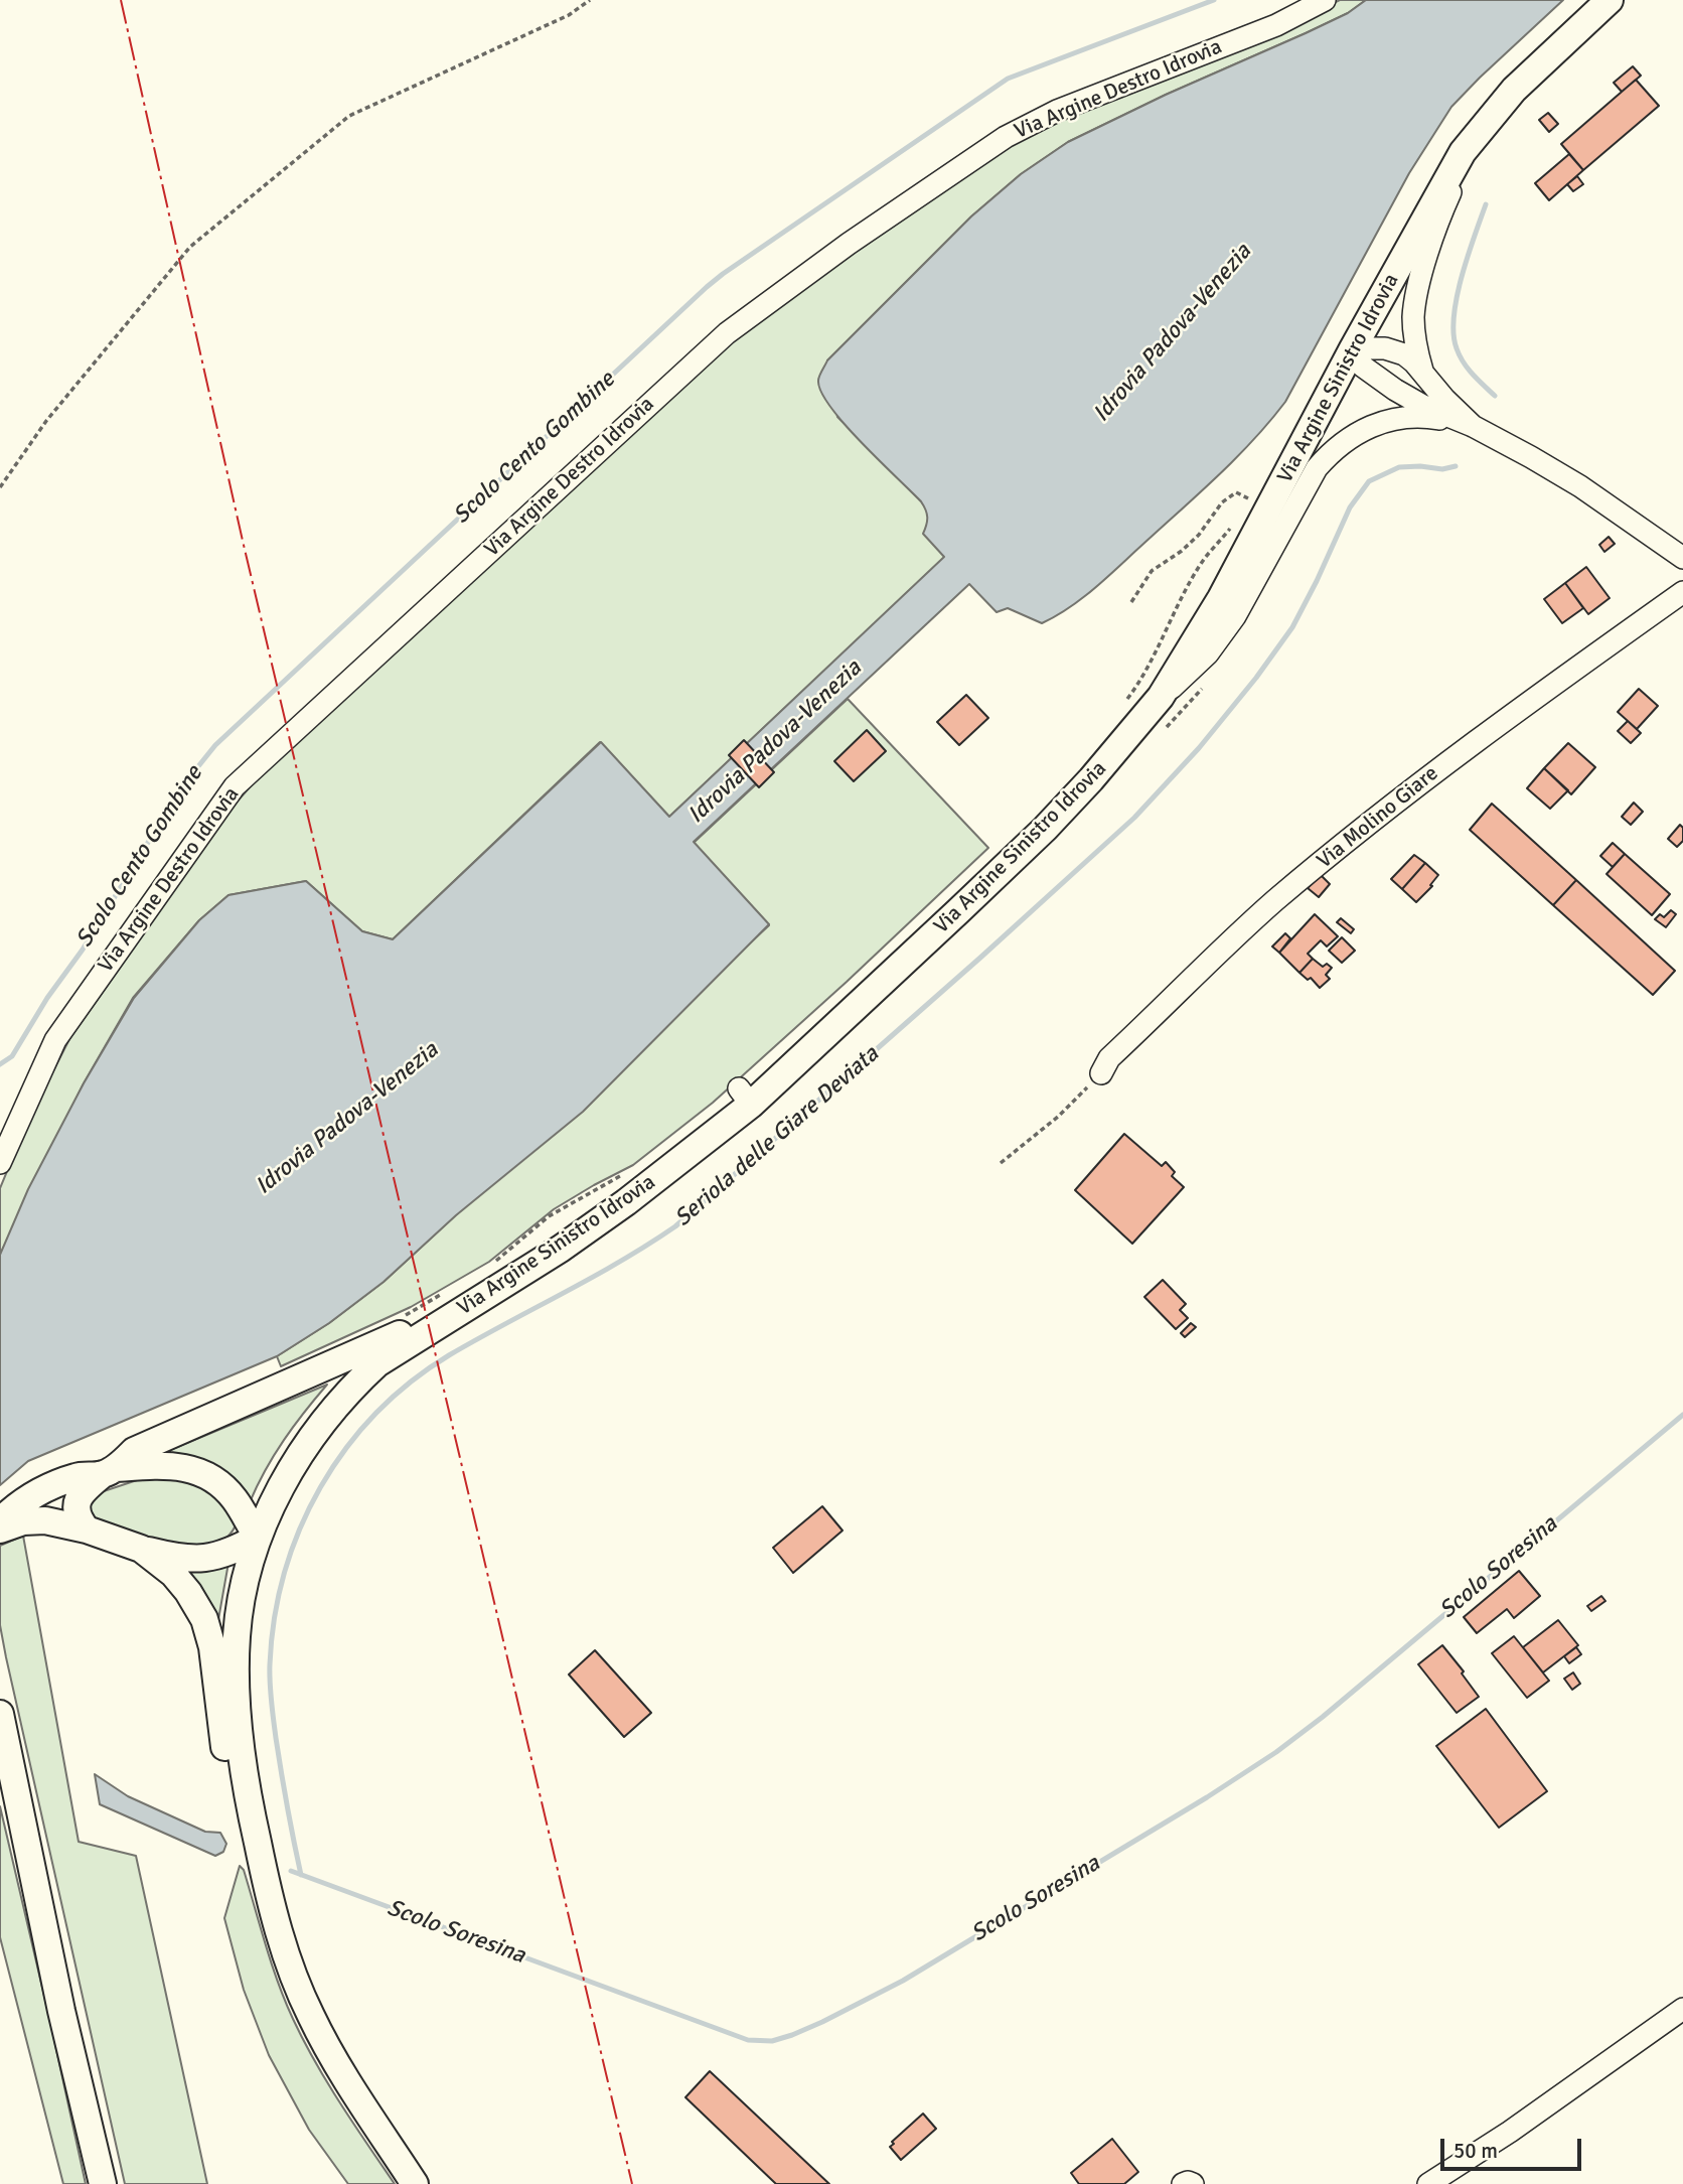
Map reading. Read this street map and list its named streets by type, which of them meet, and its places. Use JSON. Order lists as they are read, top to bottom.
{
  "streets": {
    "main road": ["Via Argine Sinistro Idrovia"],
    "street": ["Via Argine Destro Idrovia", "Via Molino Giare"]
  },
  "water": [
    "Idrovia Padova-Venezia",
    "Scolo Cento Gombine",
    "Seriola delle Giare Deviata",
    "Scolo Soresina"
  ],
  "scale_bar": "50 m"
}
